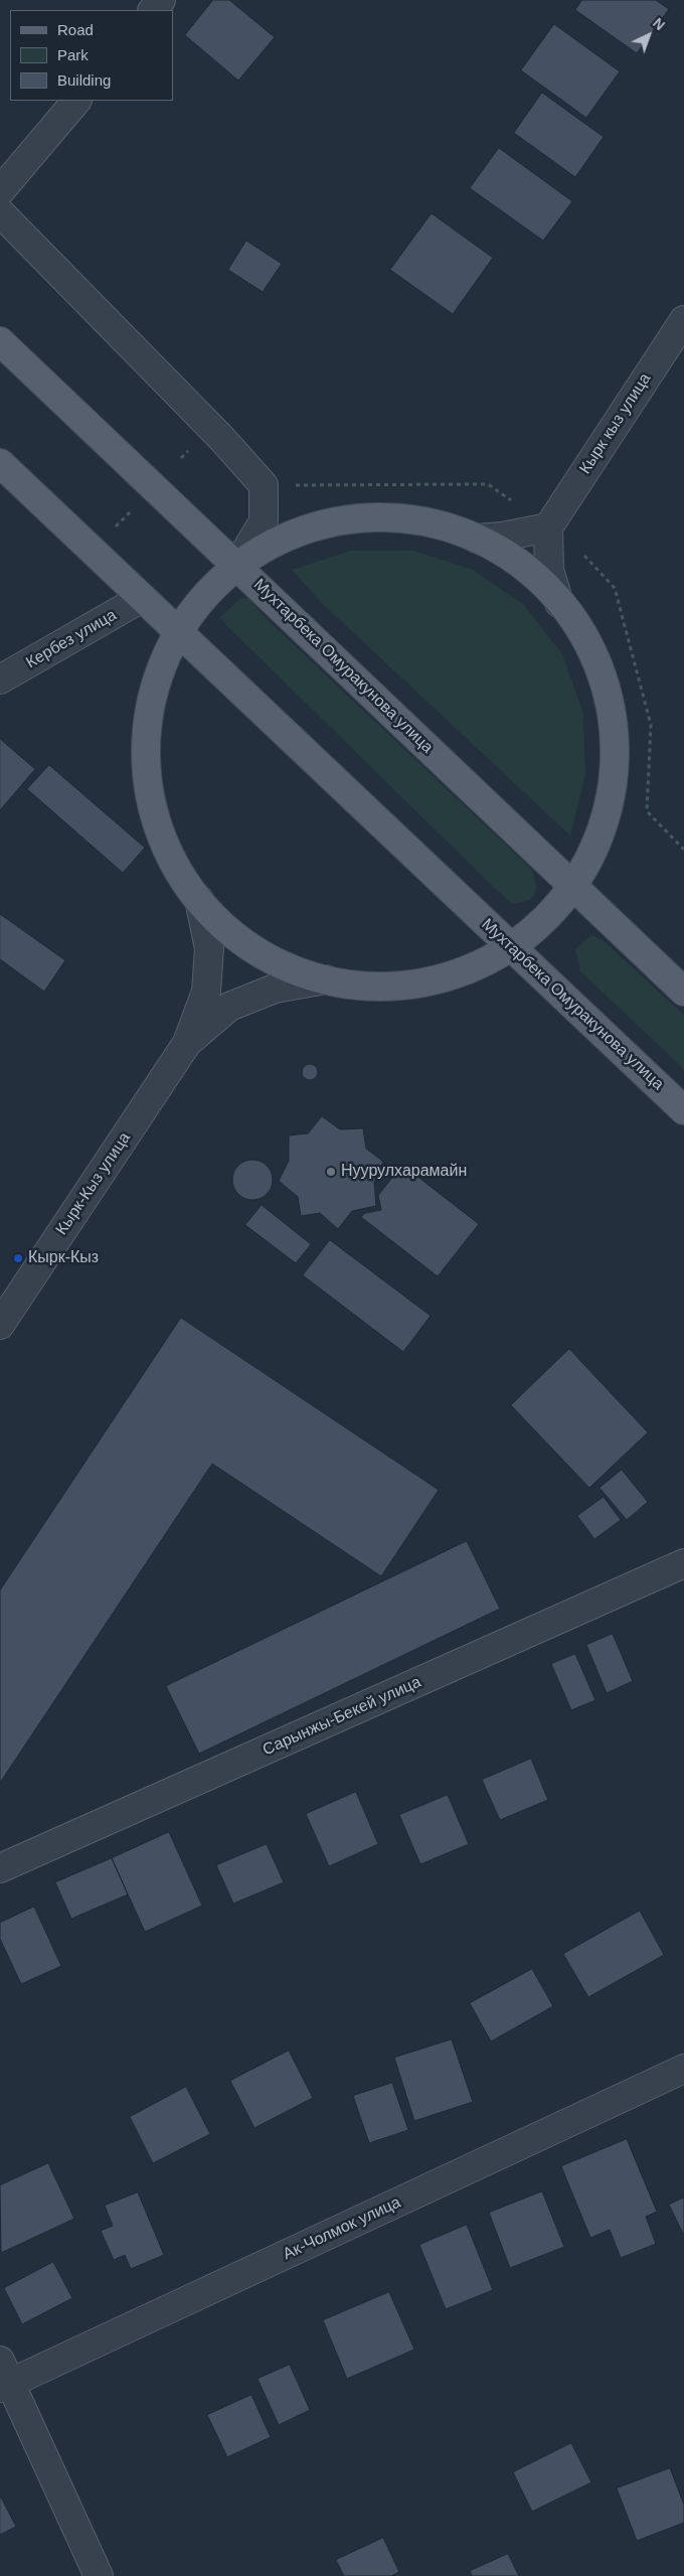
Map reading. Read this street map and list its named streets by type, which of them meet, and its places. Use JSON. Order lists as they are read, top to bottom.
{
  "streets": {
    "main road": ["Мухтарбека Омуракунова улица"],
    "street": [
      "Кырк кыз улица",
      "Кербез улица",
      "Кырк-Кыз улица",
      "Сарынжы-Бекей улица",
      "Ак-Чолмок улица"
    ]
  },
  "crossings": [
    ["Кербез улица", "Мухтарбека Омуракунова улица"]
  ],
  "places": ["Нуурулхарамайн", "Кырк-Кыз"],
  "legend": ["Road", "Park", "Building"],
  "north": "top right"
}
